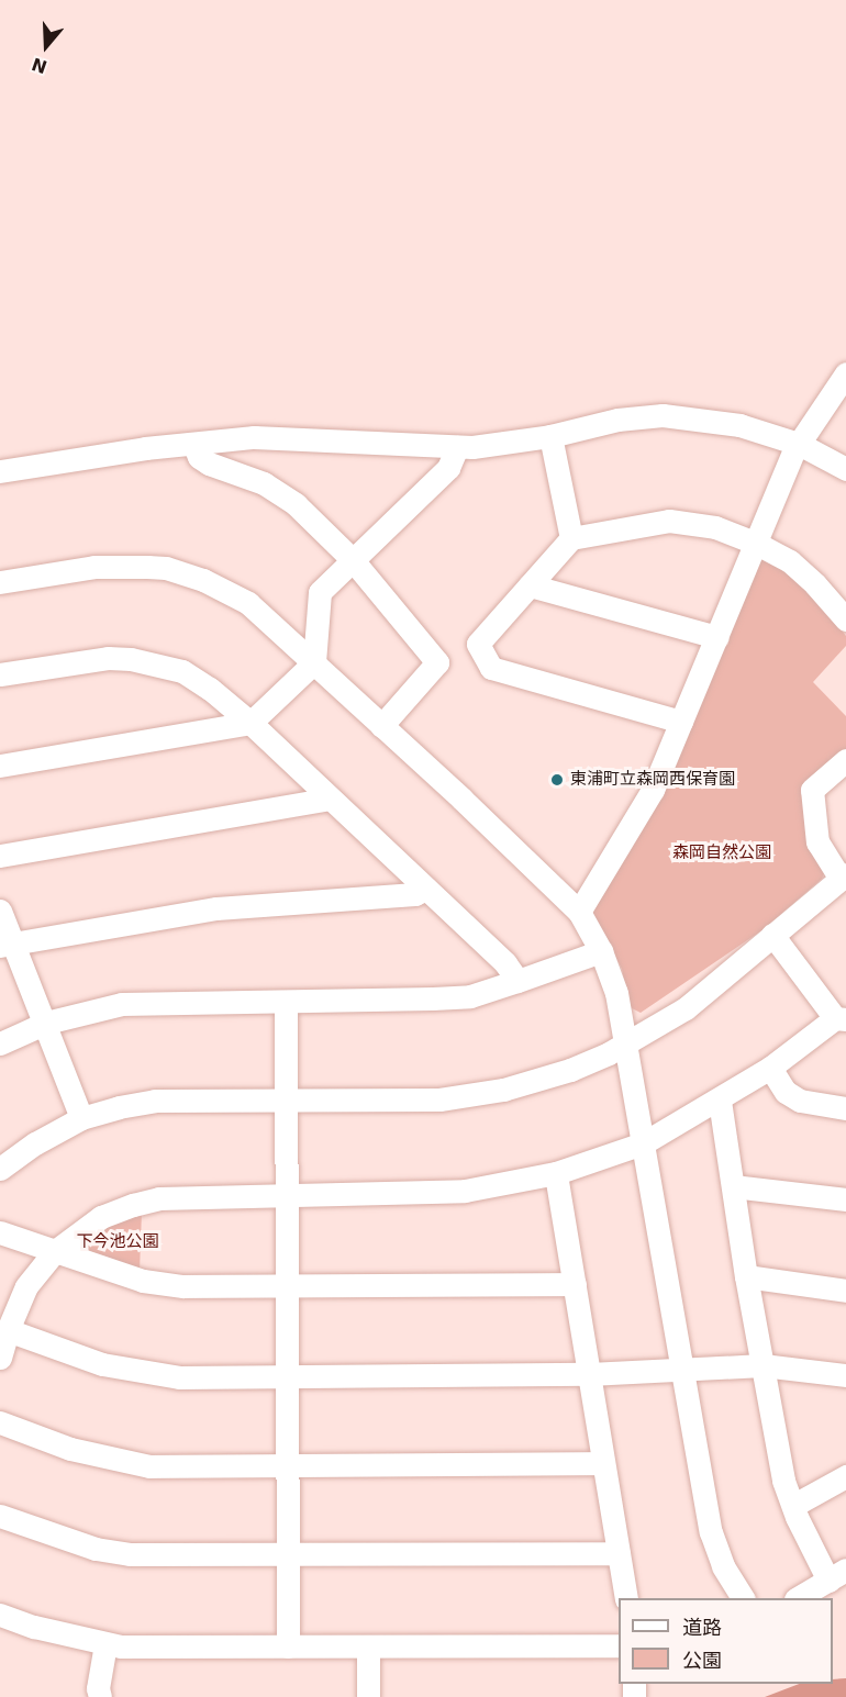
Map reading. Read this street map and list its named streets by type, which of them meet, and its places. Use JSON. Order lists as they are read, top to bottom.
{
  "parks": ["森岡自然公園", "下今池公園"],
  "places": ["東浦町立森岡西保育園"],
  "legend": ["道路", "公園"],
  "north": "bottom"
}
